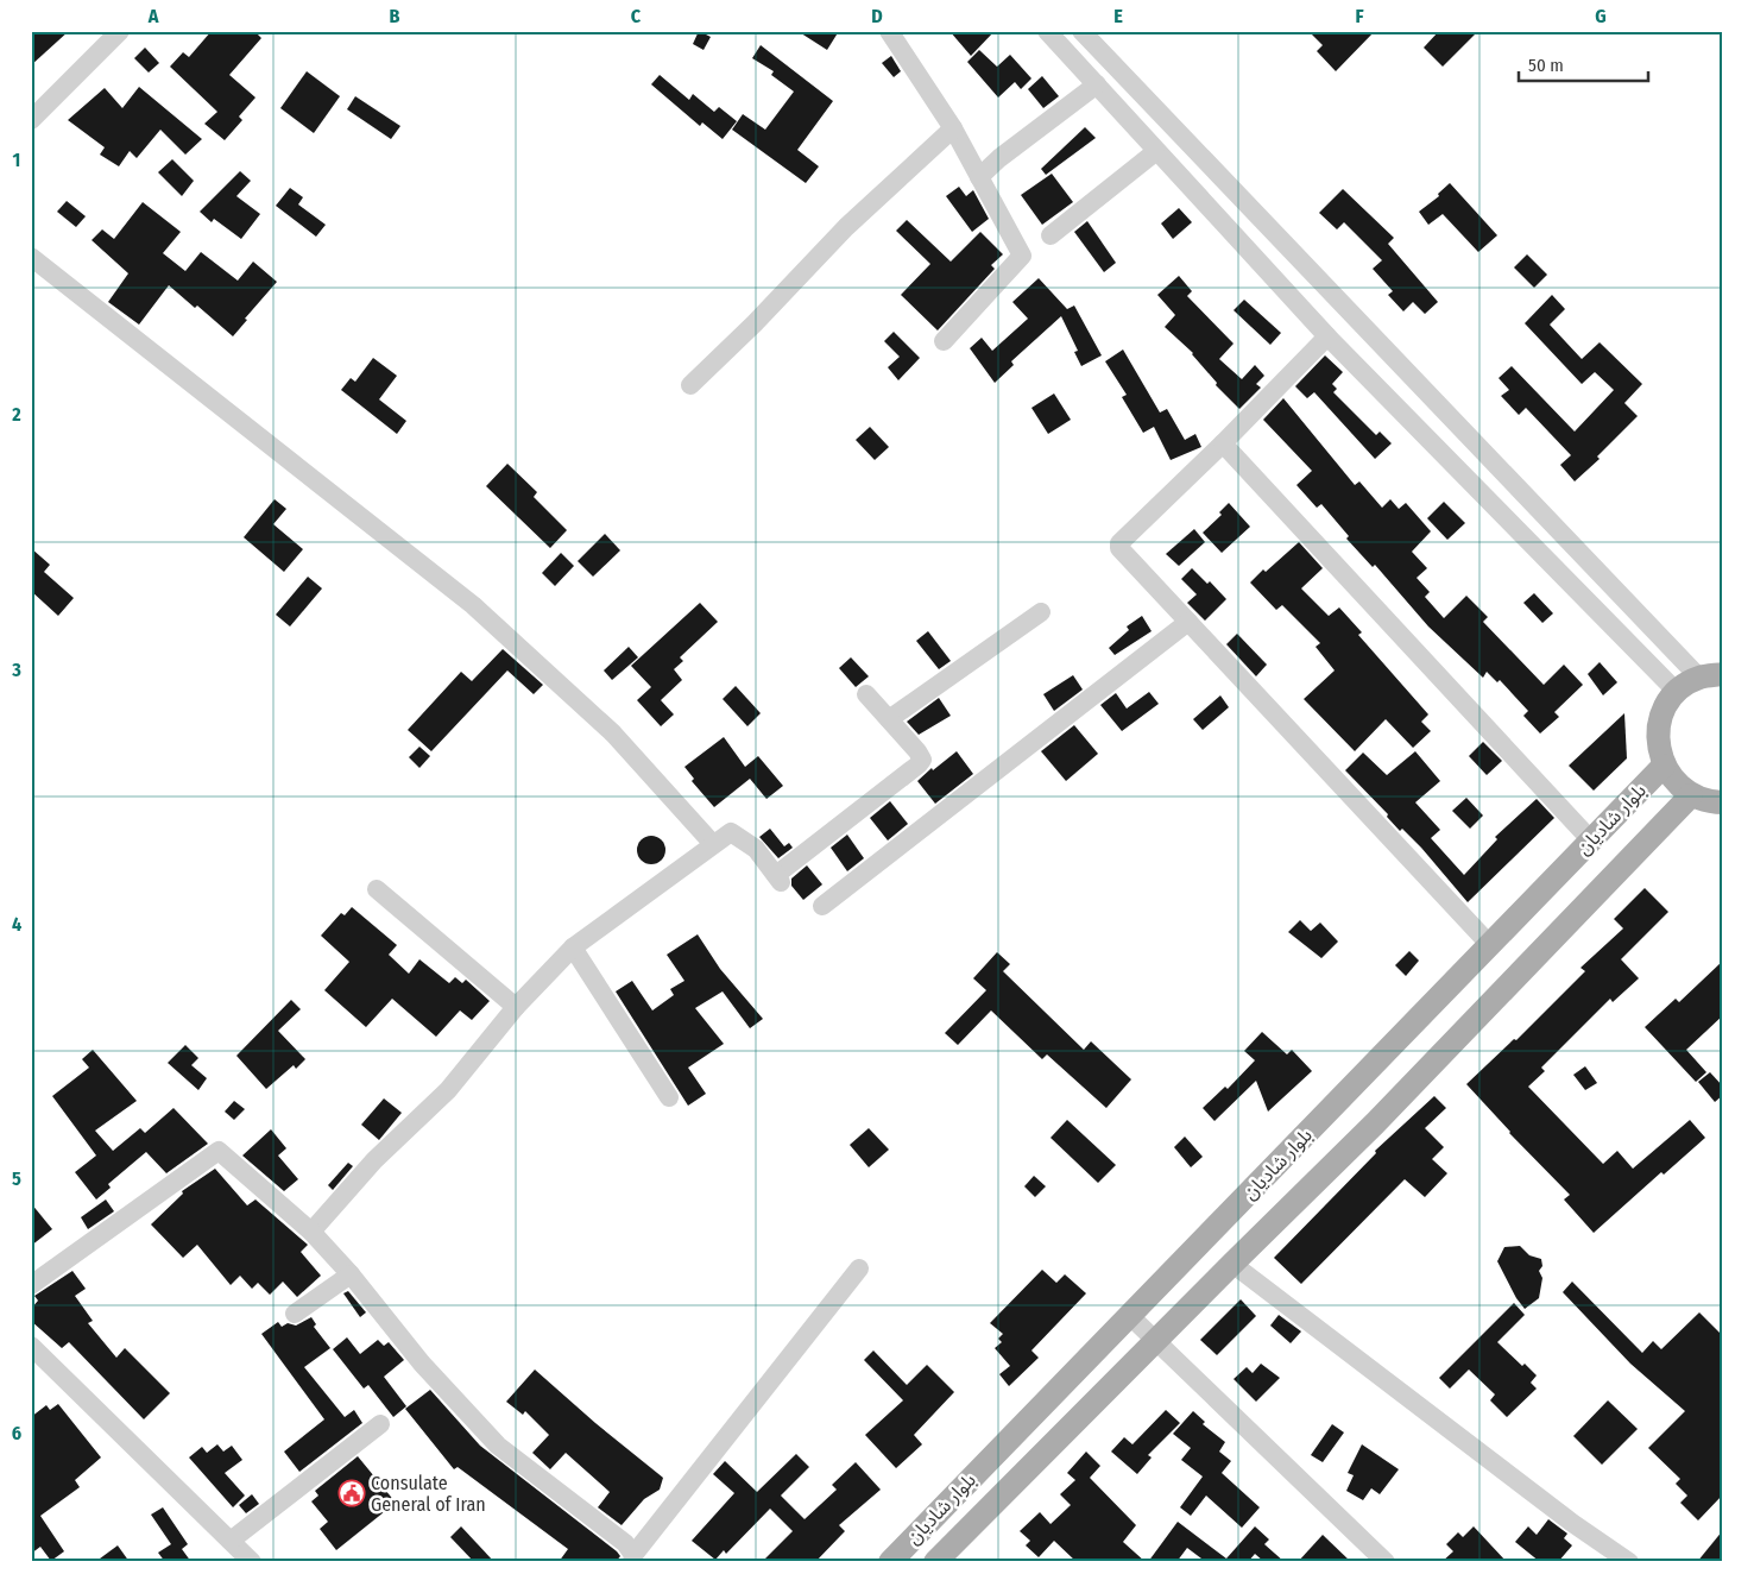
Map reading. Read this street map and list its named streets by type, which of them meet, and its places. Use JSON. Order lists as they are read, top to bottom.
{
  "streets": {
    "main road": ["بلوار شادیان"]
  },
  "places": {
    "public building": ["Consulate General of Iran"]
  },
  "scale_bar": "50 m",
  "grid": {
    "columns": [
      "A",
      "B",
      "C",
      "D",
      "E",
      "F",
      "G"
    ],
    "rows": [
      "1",
      "2",
      "3",
      "4",
      "5",
      "6"
    ]
  }
}
